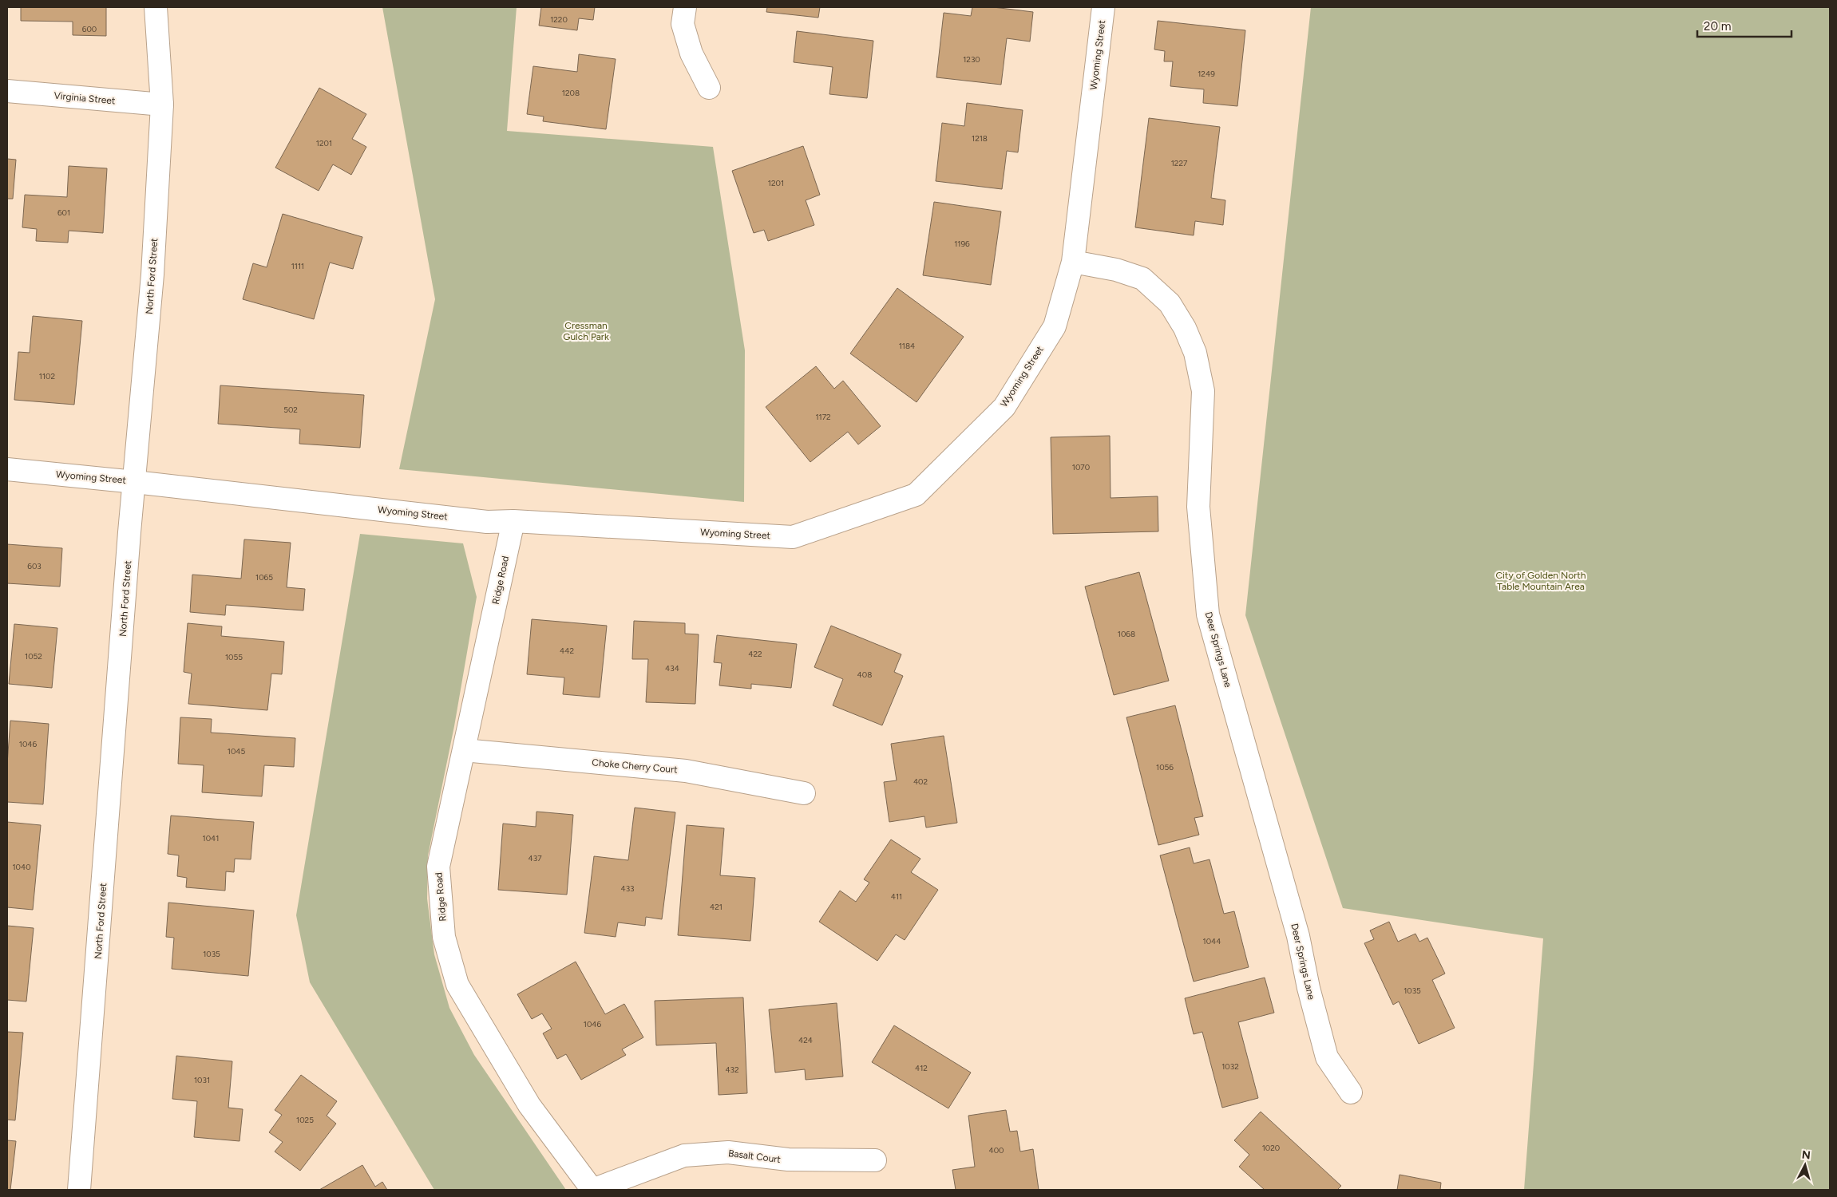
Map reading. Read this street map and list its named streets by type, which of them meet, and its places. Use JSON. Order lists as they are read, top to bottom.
{
  "streets": {
    "street": [
      "Wyoming Street",
      "Virginia Street",
      "North Ford Street",
      "Ridge Road",
      "Deer Springs Lane",
      "Choke Cherry Court",
      "Basalt Court"
    ]
  },
  "crossings": [
    ["Wyoming Street", "North Ford Street"],
    ["Wyoming Street", "Ridge Road"],
    ["Wyoming Street", "Deer Springs Lane"],
    ["Virginia Street", "North Ford Street"],
    ["Ridge Road", "Choke Cherry Court"],
    ["Ridge Road", "Basalt Court"]
  ],
  "parks": ["Cressman Gulch Park", "City of Golden North Table Mountain Area"],
  "house_numbers": [
    "1220",
    "600",
    "1230",
    "1249",
    "1208",
    "1218",
    "1201",
    "1227",
    "1201",
    "601",
    "1196",
    "1111",
    "1184",
    "1102",
    "502",
    "1172",
    "1070",
    "603",
    "1065",
    "1068",
    "442",
    "422",
    "1052",
    "1055",
    "434",
    "408",
    "1046",
    "1045",
    "1056",
    "402",
    "1041",
    "437",
    "1040",
    "433",
    "411",
    "421",
    "1044",
    "1035",
    "1035",
    "1046",
    "424",
    "1032",
    "412",
    "432",
    "1031",
    "1025",
    "1020",
    "400"
  ],
  "scale_bar": "20 m",
  "north": "top"
}
